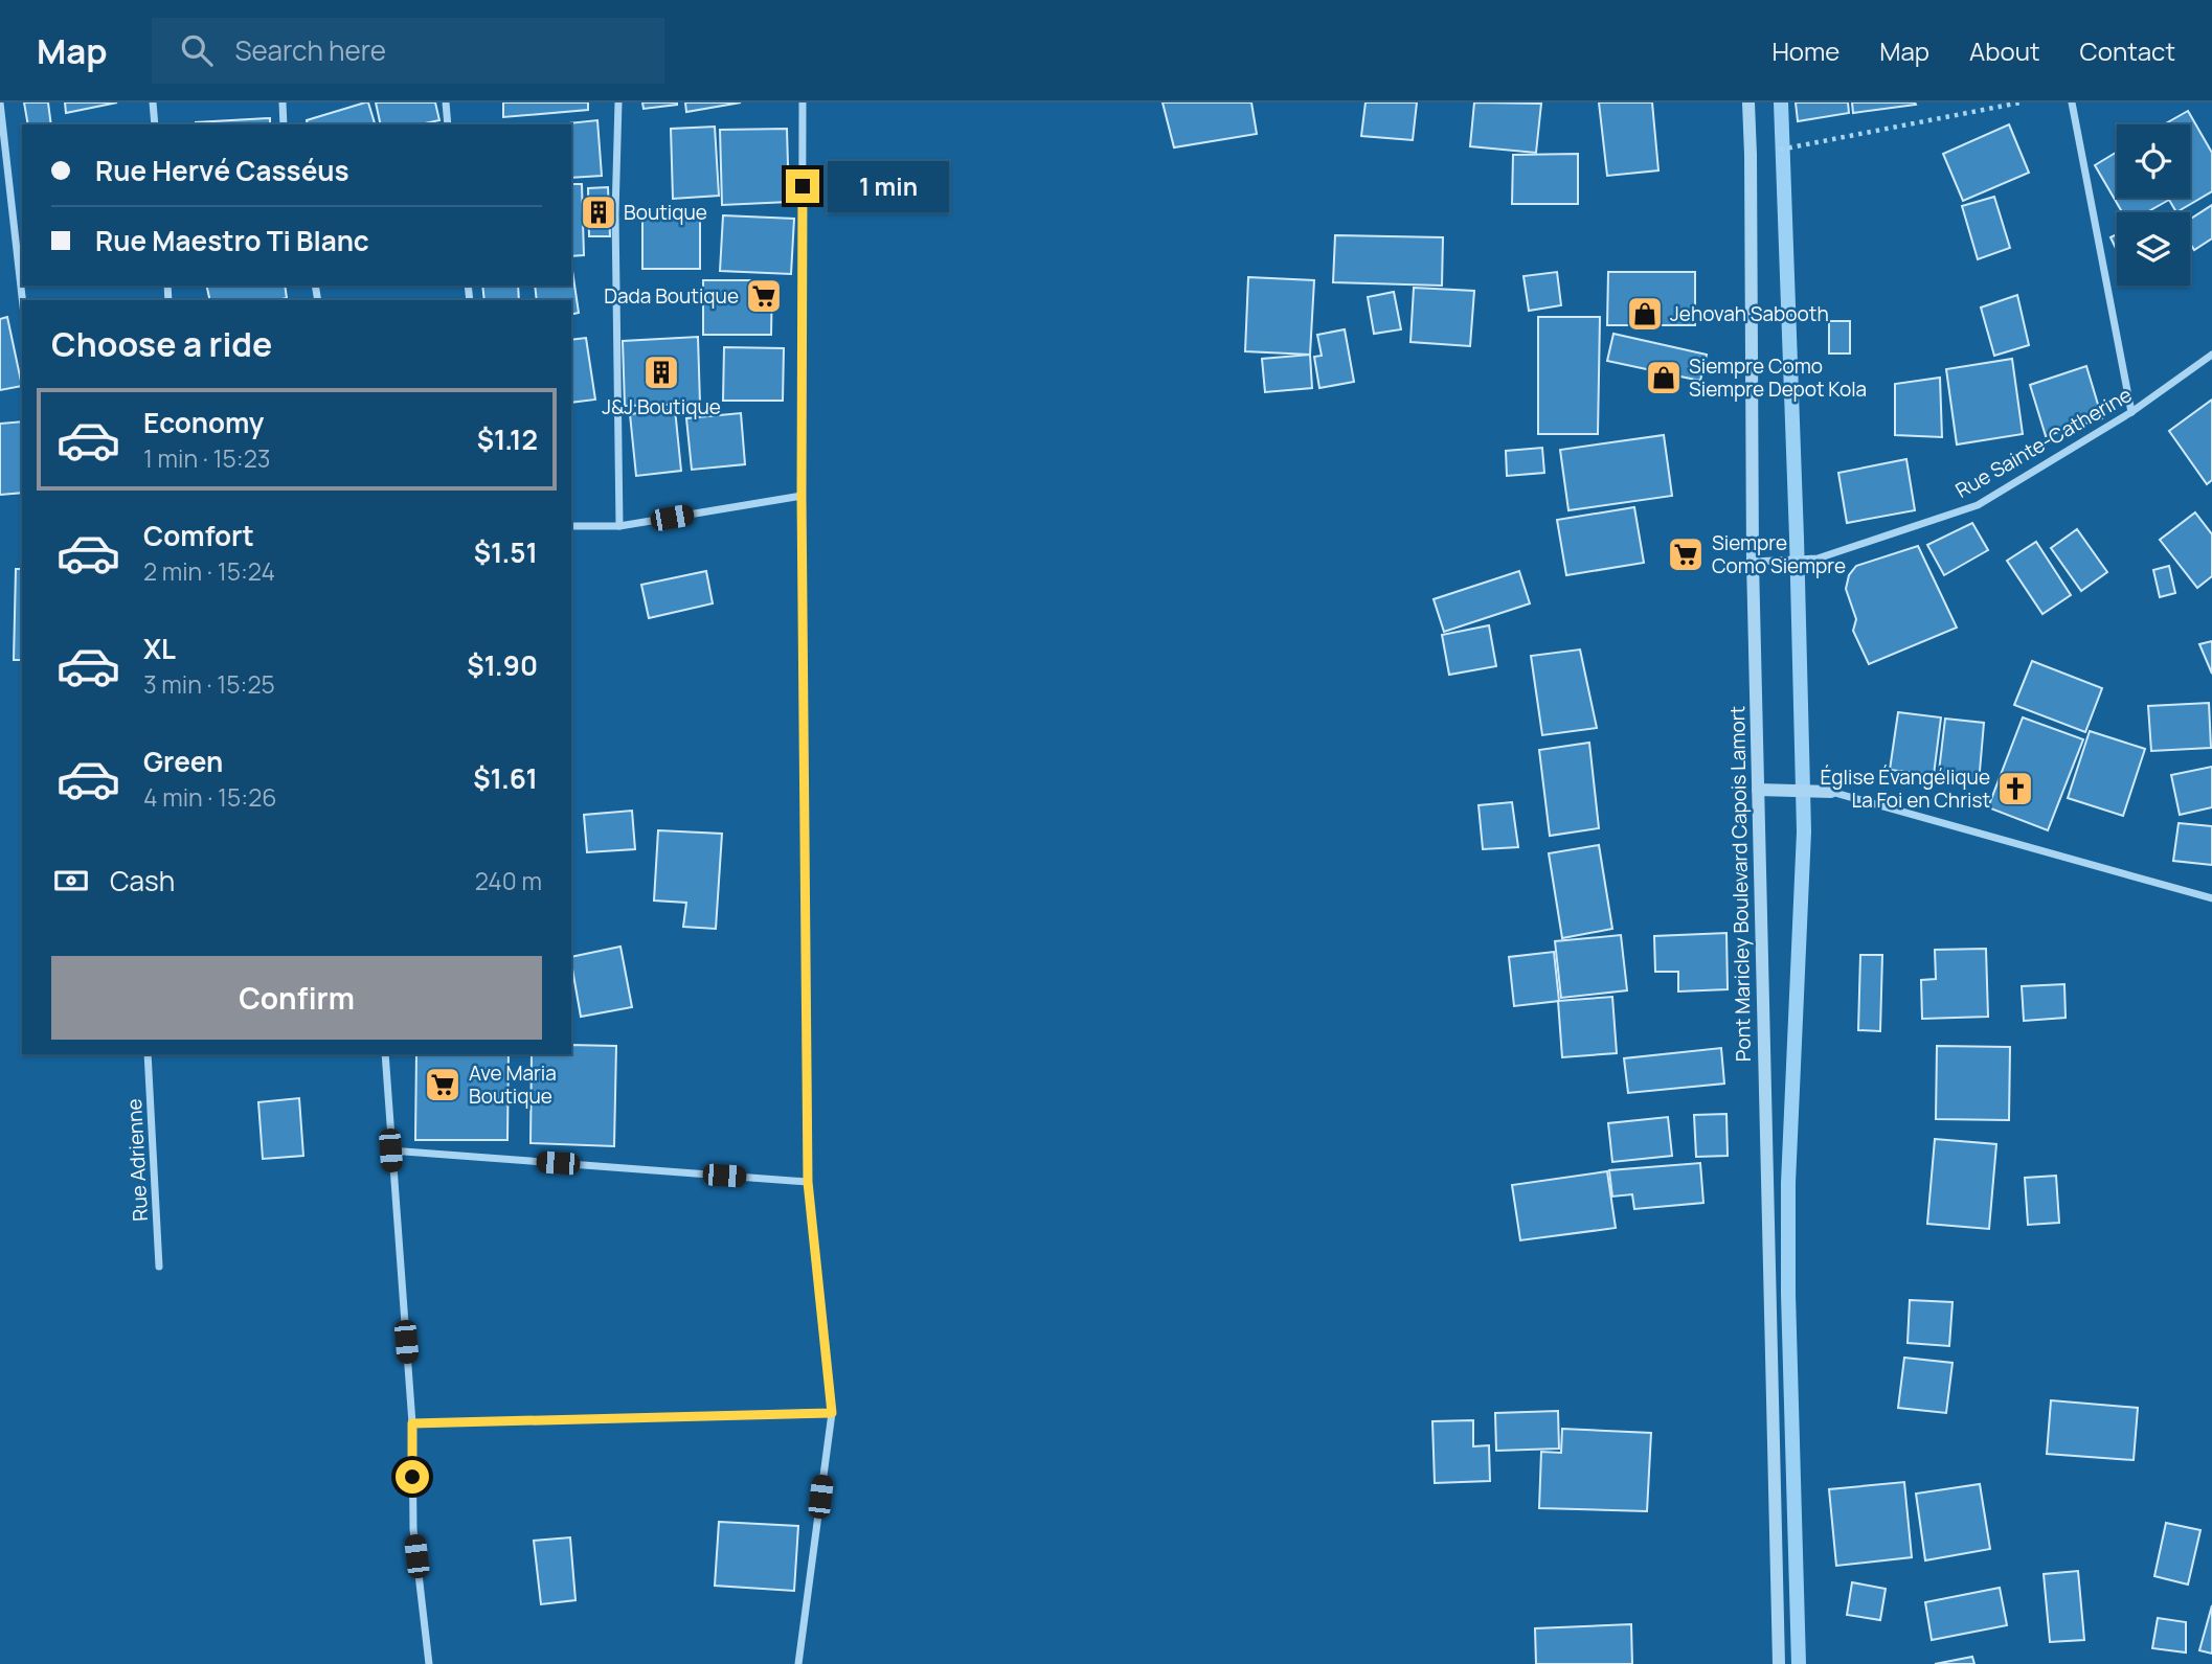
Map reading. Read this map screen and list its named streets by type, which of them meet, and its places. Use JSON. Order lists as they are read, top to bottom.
{
  "streets": {
    "street": ["Rue Sainte-Catherine", "Pont Maricley Boulevard Capois Lamort", "Rue Adrienne"]
  },
  "crossings": [
    ["Rue Sainte-Catherine", "Pont Maricley Boulevard Capois Lamort"]
  ],
  "places": {
    "building": ["Boutique", "J&J Boutique"],
    "supermarket": ["Dada Boutique", "Siempre Como Siempre", "Ave Maria Boutique"],
    "shop": ["Jehovah Sabooth", "Siempre Como Siempre Depot Kola"],
    "church": ["Église Évangélique La Foi en Christ"]
  },
  "page": {
    "header": "Map",
    "search": "Search here",
    "nav": [
      "Home",
      "Map",
      "About",
      "Contact"
    ],
    "banner": ["Rue Hervé Casséus", "Rue Maestro Ti Blanc"],
    "bubble": "1 min",
    "heading": "Choose a ride",
    "list": [
      {
        "name": "Economy",
        "note": "1 min · 15:23",
        "value": "$1.12"
      },
      {
        "name": "Comfort",
        "note": "2 min · 15:24",
        "value": "$1.51"
      },
      {
        "name": "XL",
        "note": "3 min · 15:25",
        "value": "$1.90"
      },
      {
        "name": "Green",
        "note": "4 min · 15:26",
        "value": "$1.61"
      }
    ],
    "pay": ["Cash", "240 m"],
    "buttons": "Confirm"
  }
}
